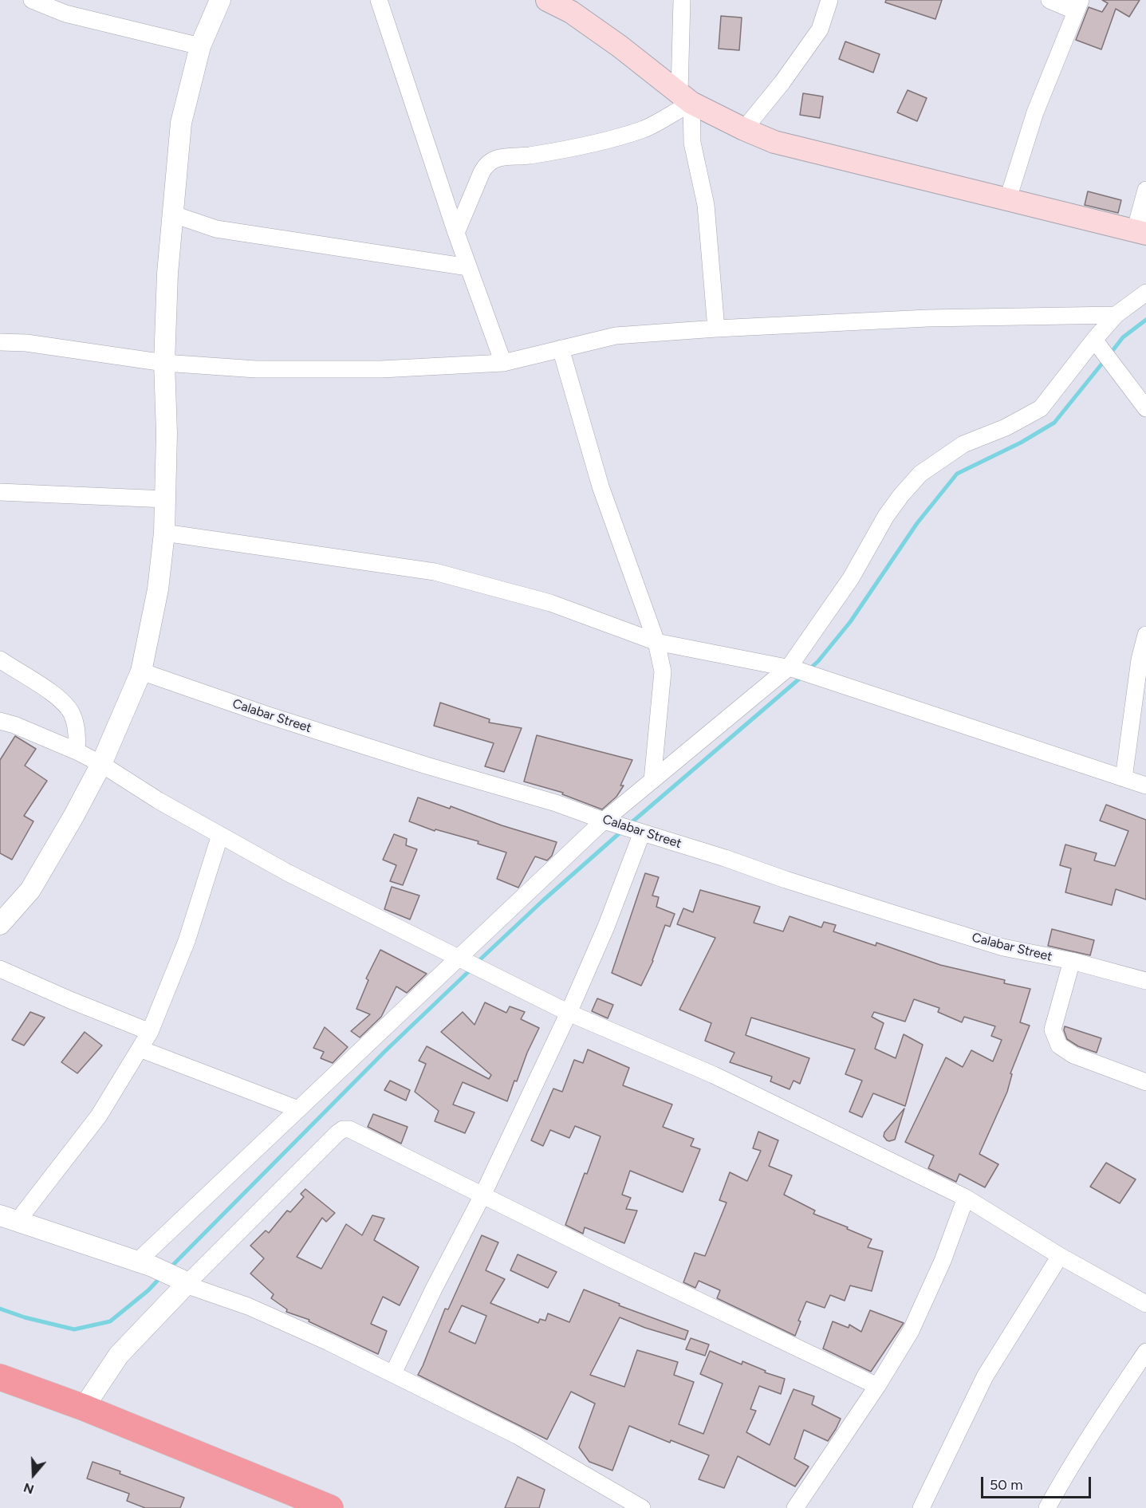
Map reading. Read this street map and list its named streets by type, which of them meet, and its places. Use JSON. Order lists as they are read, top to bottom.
{
  "streets": {
    "street": ["Calabar Street"]
  },
  "scale_bar": "50 m",
  "north": "bottom"
}
